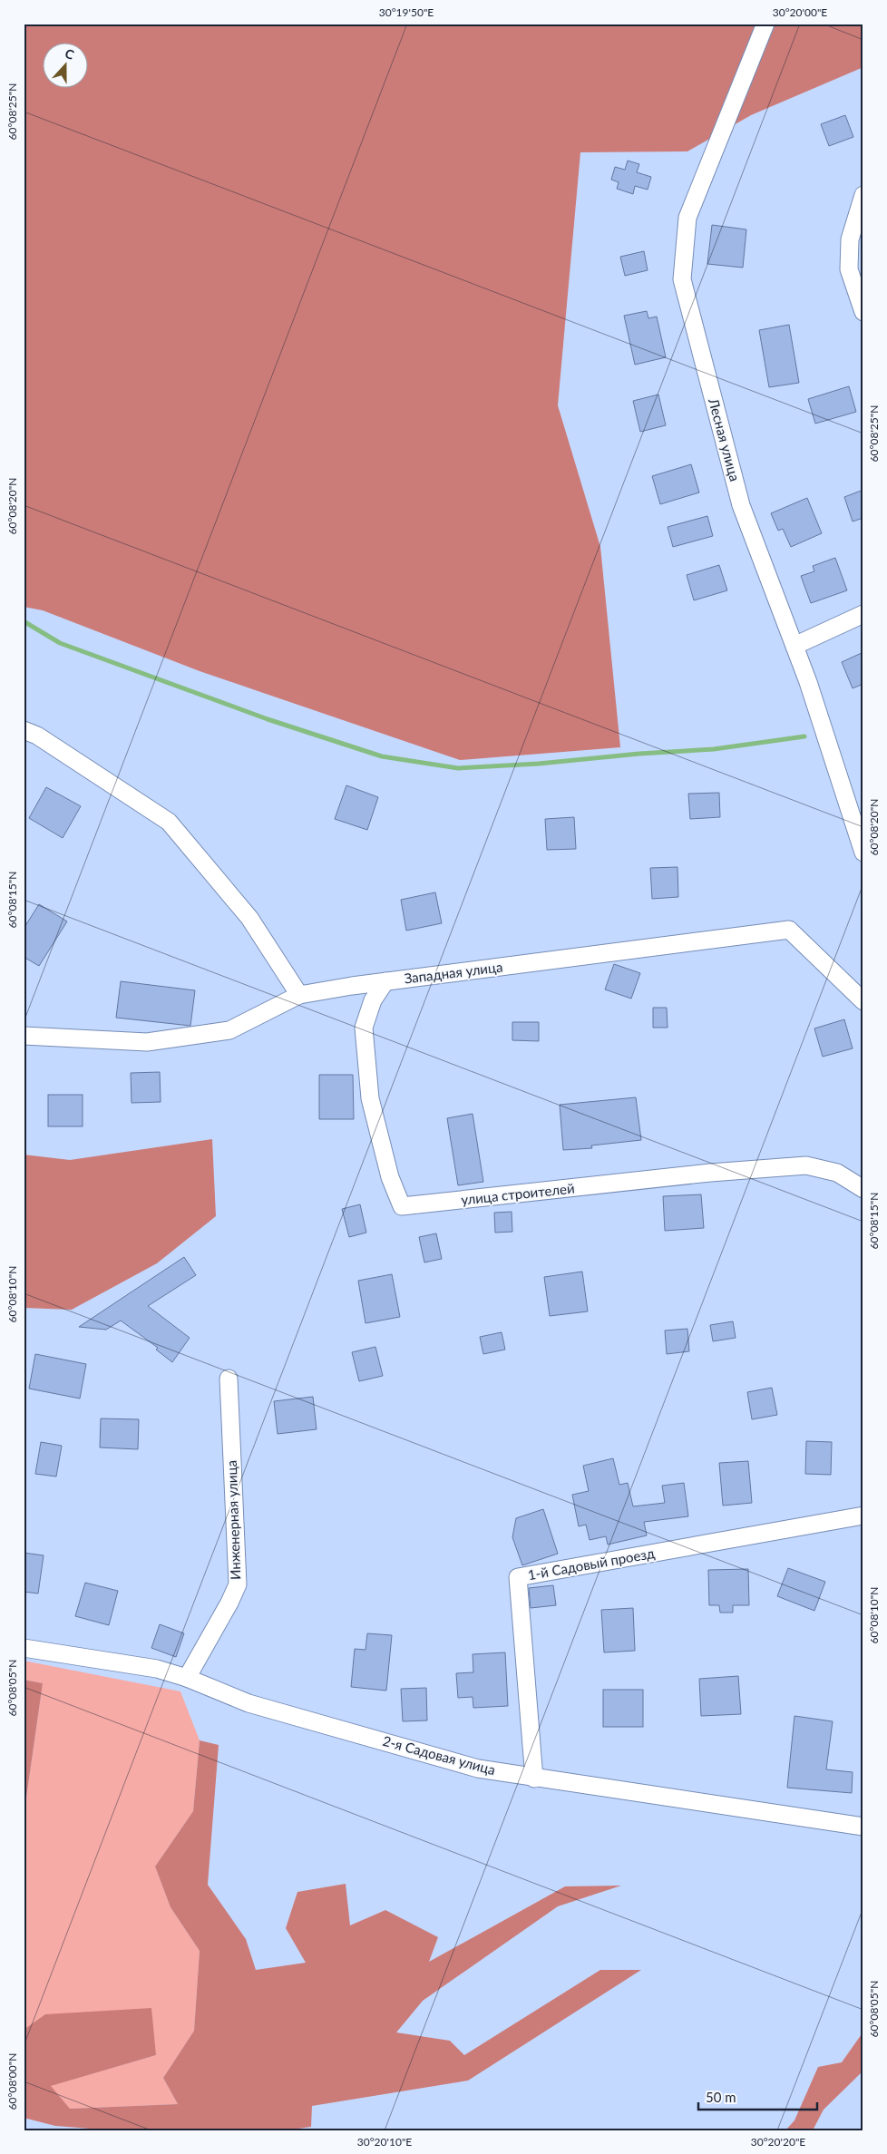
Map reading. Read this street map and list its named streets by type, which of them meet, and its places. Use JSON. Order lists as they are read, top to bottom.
{
  "streets": {
    "street": [
      "Лесная улица",
      "Западная улица",
      "улица строителей",
      "Инженерная улица",
      "1-й Садовый проезд",
      "2-я Садовая улица"
    ]
  },
  "crossings": [
    ["Западная улица", "улица строителей"],
    ["Инженерная улица", "2-я Садовая улица"],
    ["1-й Садовый проезд", "2-я Садовая улица"]
  ],
  "scale_bar": "50 m",
  "north": "top",
  "coordinates": [
    "30°19'50\"E",
    "30°20'00\"E",
    "60°08'25\"N",
    "60°08'20\"N",
    "60°08'15\"N",
    "60°08'10\"N",
    "60°08'05\"N",
    "60°08'00\"N",
    "30°20'10\"E",
    "30°20'20\"E"
  ]
}
